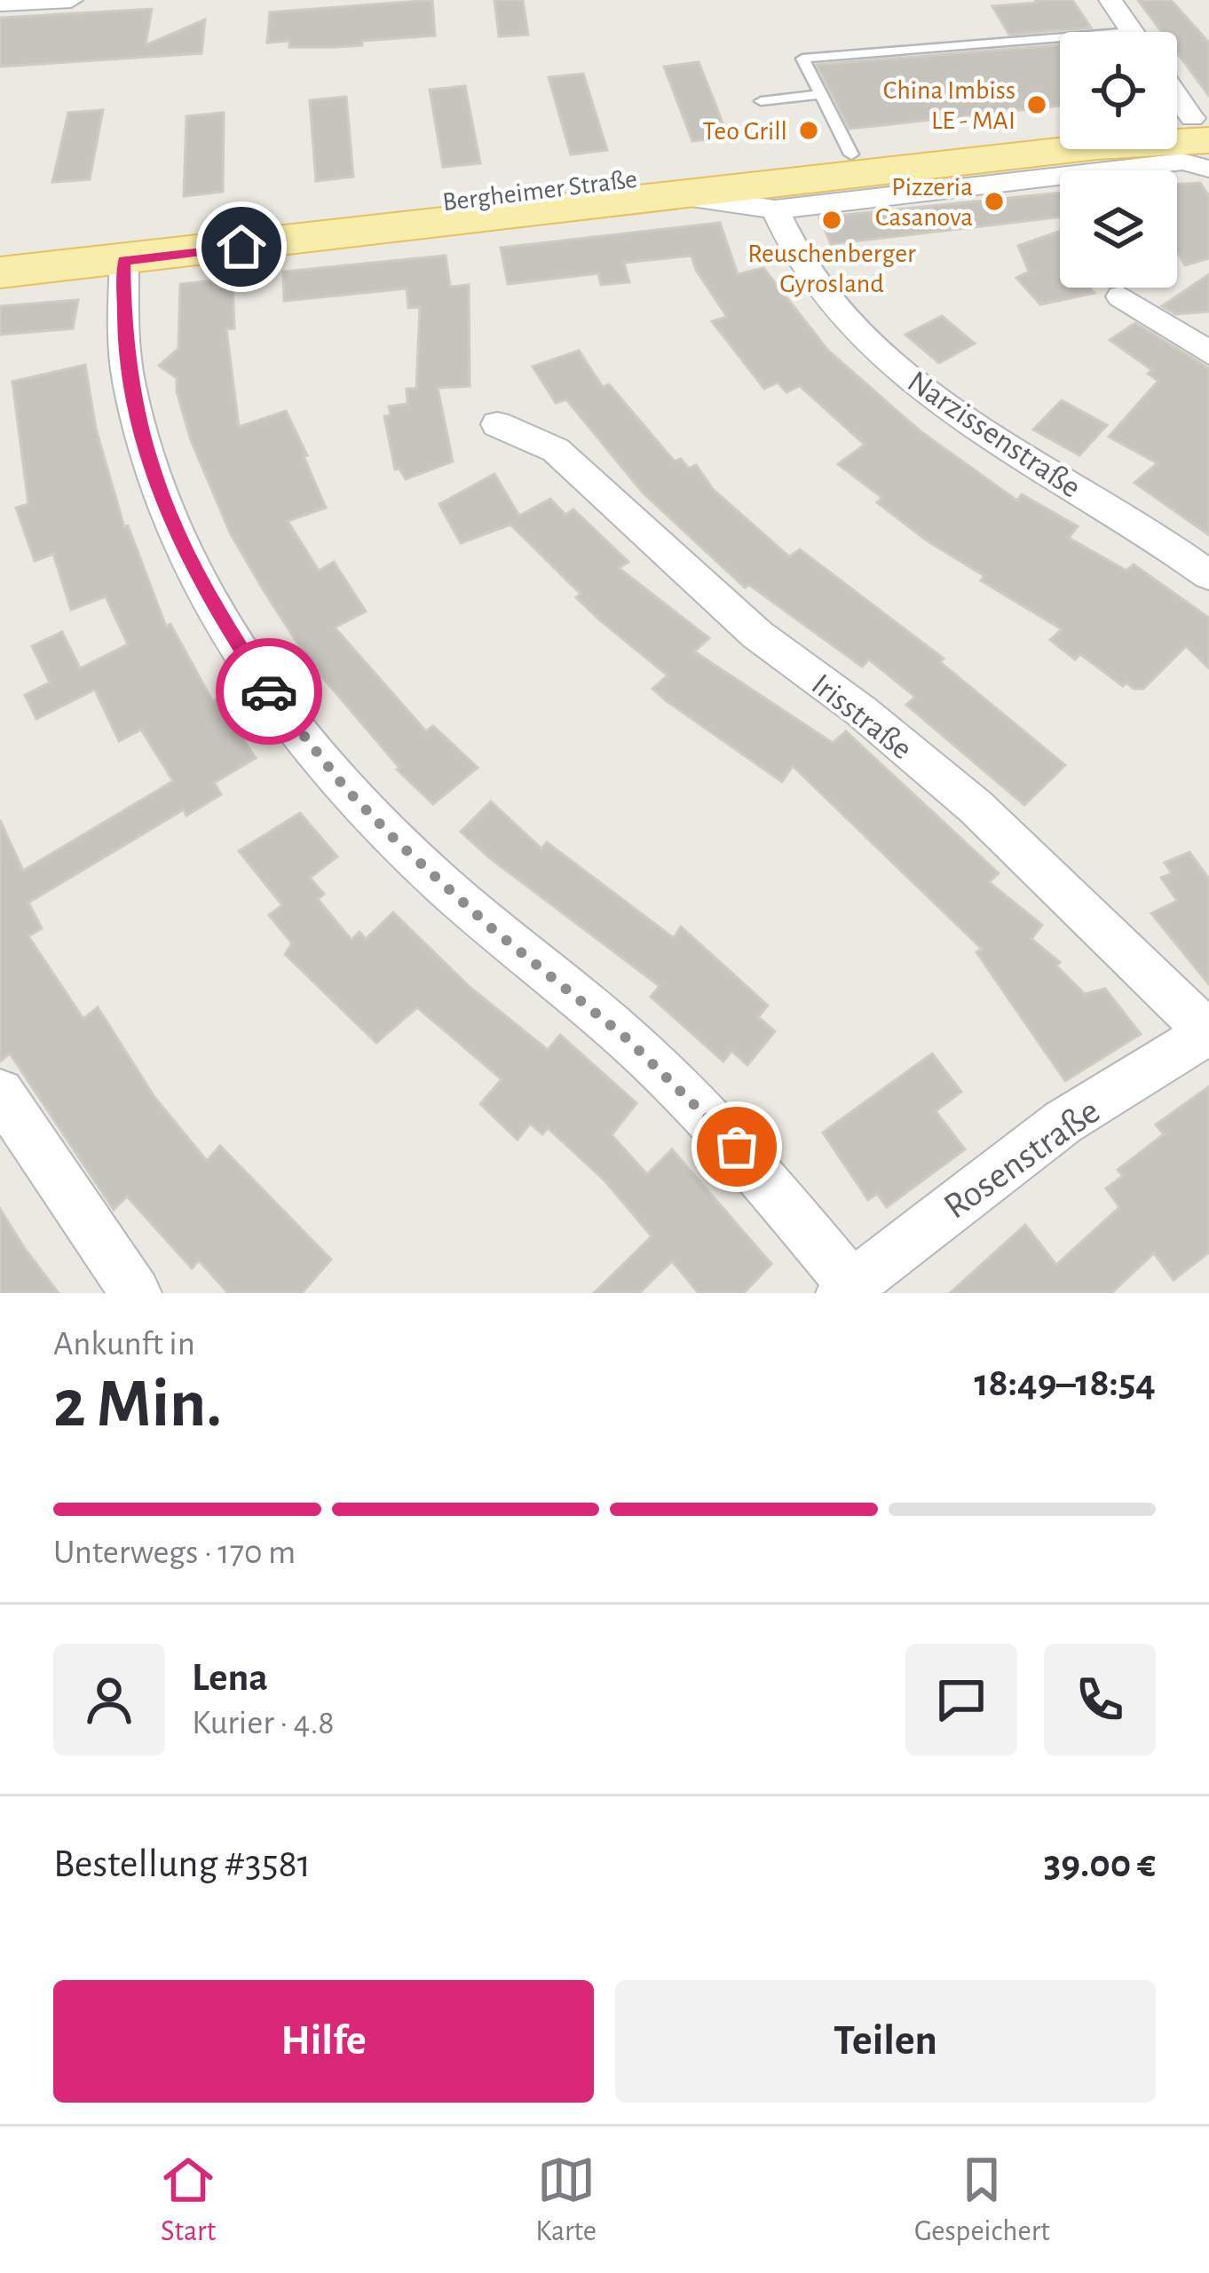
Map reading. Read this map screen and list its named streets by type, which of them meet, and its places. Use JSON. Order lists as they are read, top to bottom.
{
  "streets": {
    "main road": ["Bergheimer Straße"],
    "street": ["Narzissenstraße", "Irisstraße", "Rosenstraße"]
  },
  "crossings": [
    ["Bergheimer Straße", "Narzissenstraße"],
    ["Irisstraße", "Rosenstraße"]
  ],
  "places": [
    "China Imbiss LE - MAI",
    "Teo Grill",
    "Pizzeria Casanova",
    "Reuschenberger Gyrosland"
  ],
  "page": {
    "heading": ["2 Min.", "Ankunft in", "18:49–18:54"],
    "panel": [
      "Lena",
      "Kurier · 4.8",
      "Bestellung #3581",
      "39.00 €"
    ],
    "bar": "Unterwegs · 170 m",
    "buttons": ["Hilfe", "Teilen"],
    "tabs": ["Start", "Karte", "Gespeichert"]
  }
}
